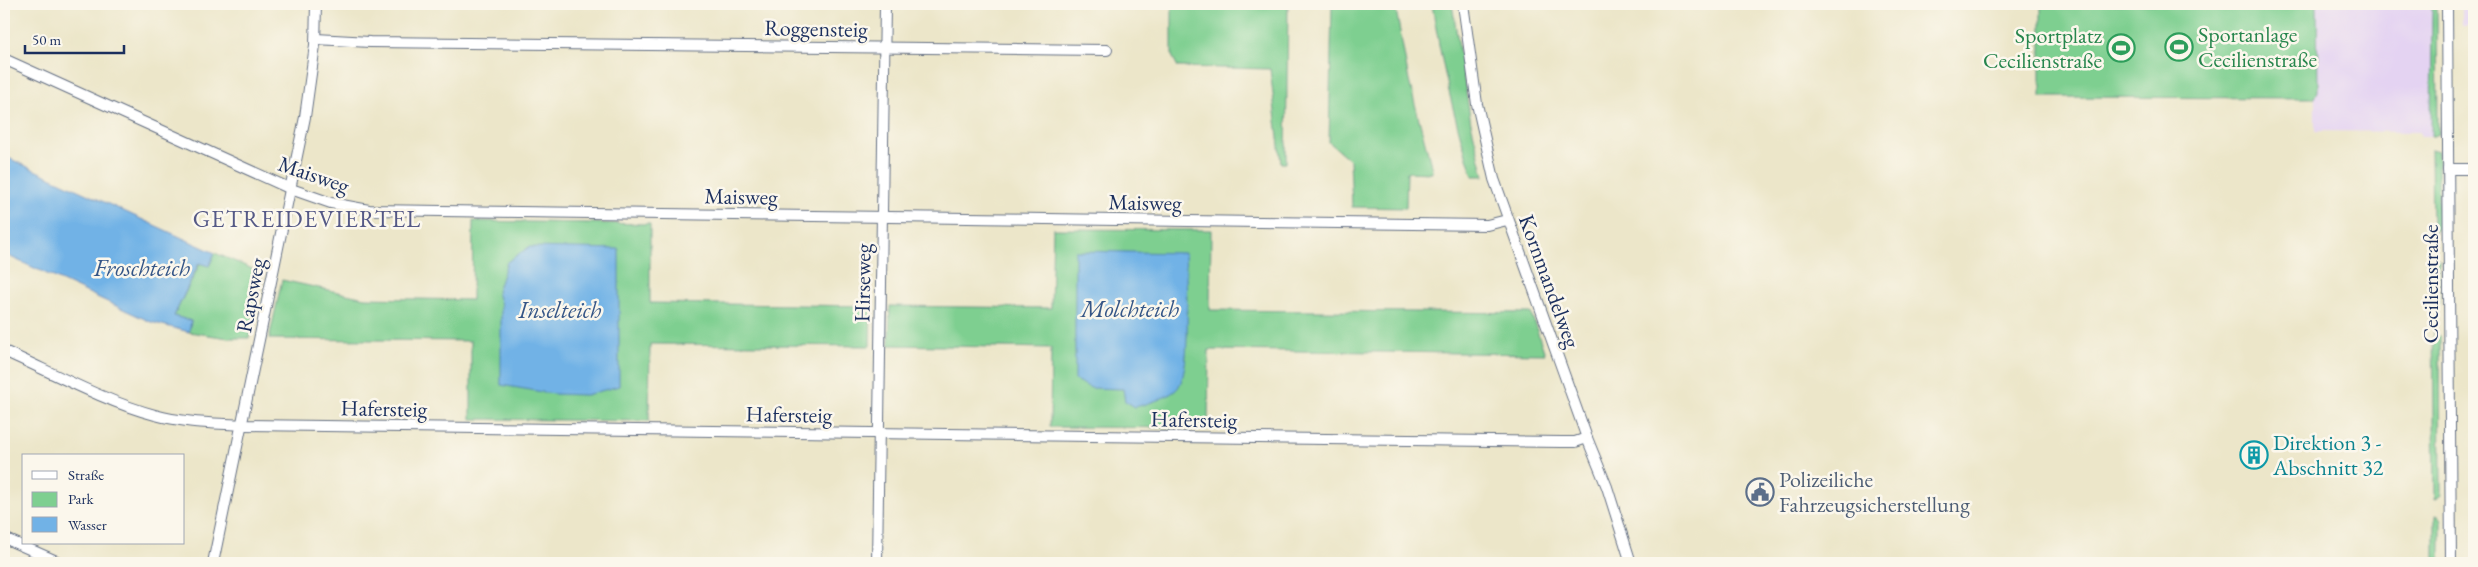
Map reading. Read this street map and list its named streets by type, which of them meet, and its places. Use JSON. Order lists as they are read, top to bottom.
{
  "streets": {
    "street": [
      "Roggensteig",
      "Maisweg",
      "Kornmandelweg",
      "Hirseweg",
      "Cecilienstraße",
      "Rapsweg",
      "Hafersteig"
    ]
  },
  "crossings": [
    ["Roggensteig", "Hirseweg"],
    ["Roggensteig", "Rapsweg"],
    ["Maisweg", "Kornmandelweg"],
    ["Maisweg", "Hirseweg"],
    ["Maisweg", "Rapsweg"],
    ["Kornmandelweg", "Hafersteig"],
    ["Hirseweg", "Hafersteig"],
    ["Rapsweg", "Hafersteig"]
  ],
  "districts": ["GETREIDEVIERTEL"],
  "water": ["Froschteich", "Molchteich", "Inselteich"],
  "places": {
    "sports": ["Sportanlage Cecilienstraße", "Sportplatz Cecilienstraße"],
    "building": ["Direktion 3 - Abschnitt 32"],
    "public building": ["Polizeiliche Fahrzeugsicherstellung"]
  },
  "legend": ["Straße", "Park", "Wasser"],
  "scale_bar": "50 m"
}
